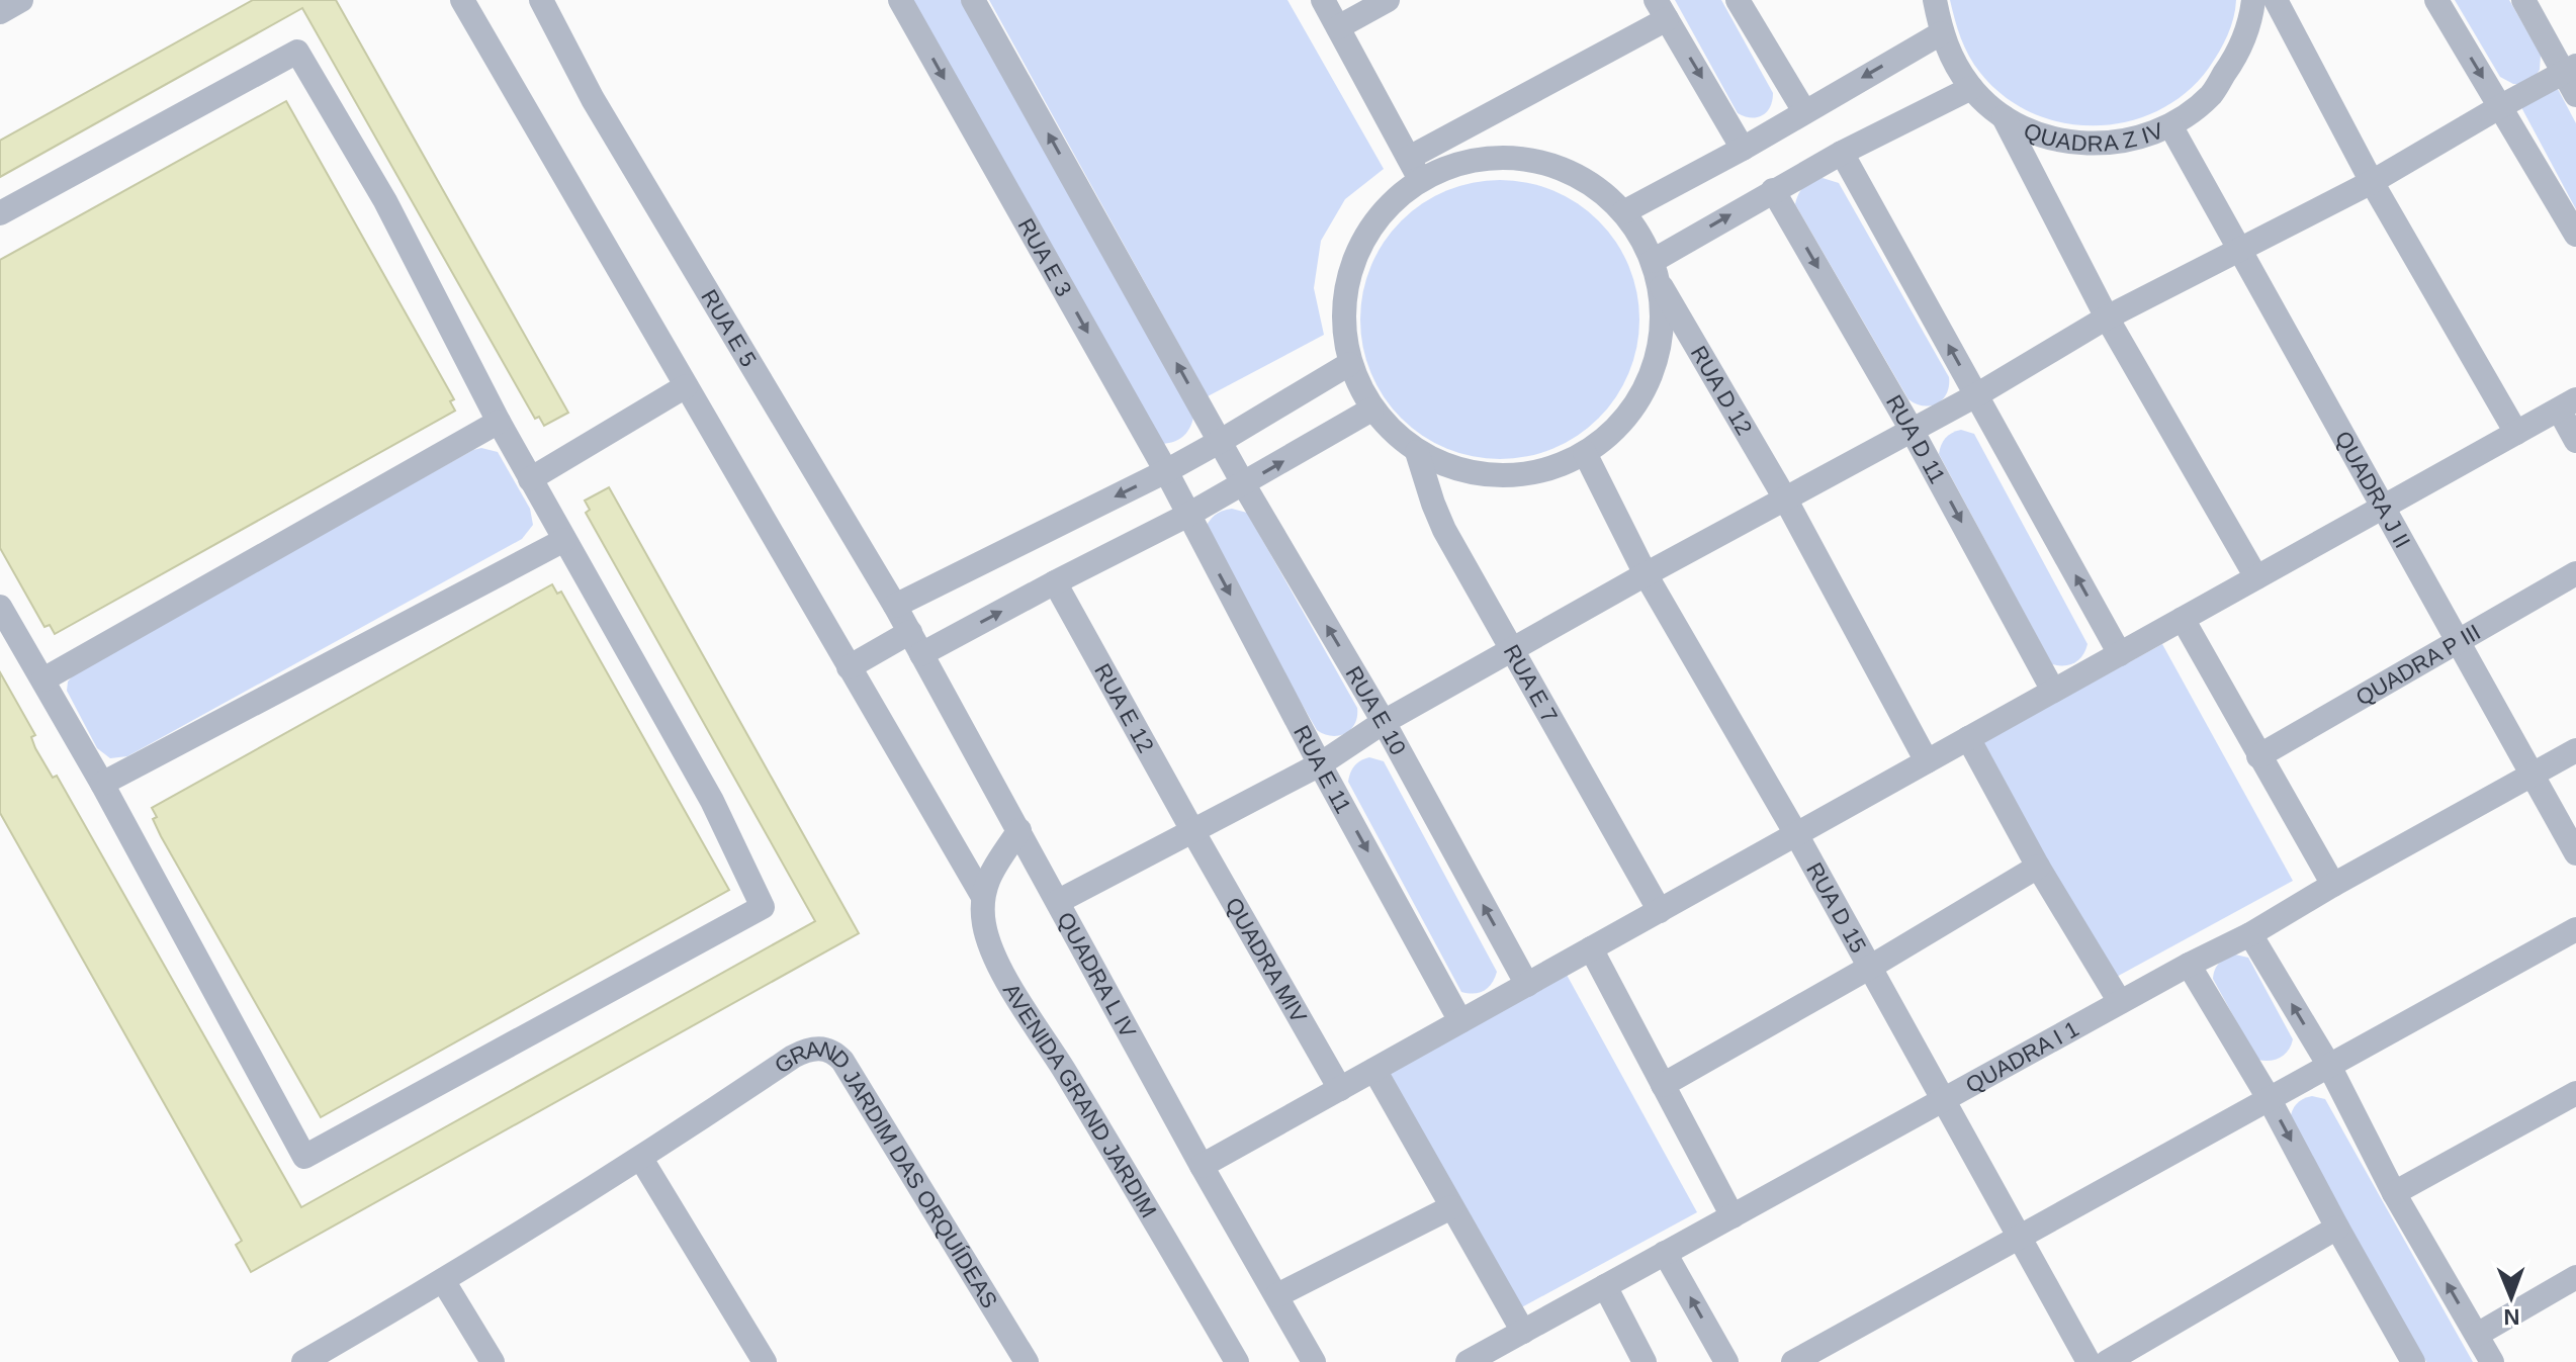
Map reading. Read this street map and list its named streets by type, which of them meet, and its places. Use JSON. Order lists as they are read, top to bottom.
{
  "streets": {
    "street": [
      "QUADRA Z IV",
      "RUA E 3",
      "RUA E 5",
      "RUA D 12",
      "RUA D 11",
      "QUADRA J II",
      "QUADRA P III",
      "RUA E 7",
      "RUA E 12",
      "RUA E 10",
      "RUA E 11",
      "RUA D 15",
      "QUADRA MIV",
      "QUADRA L IV",
      "QUADRA I 1",
      "AVENIDA GRAND JARDIM",
      "GRAND JARDIM DAS ORQUÍDEAS"
    ]
  },
  "crossings": [
    ["QUADRA Z IV", "QUADRA J II"],
    ["RUA E 3", "RUA E 11"],
    ["RUA E 5", "QUADRA L IV"],
    ["QUADRA J II", "QUADRA P III"],
    ["QUADRA J II", "QUADRA I 1"],
    ["RUA E 12", "QUADRA MIV"],
    ["RUA D 15", "QUADRA I 1"],
    ["QUADRA L IV", "AVENIDA GRAND JARDIM"]
  ],
  "one_way": ["RUA E 3", "RUA E 10", "RUA E 11"],
  "north": "bottom"
}
